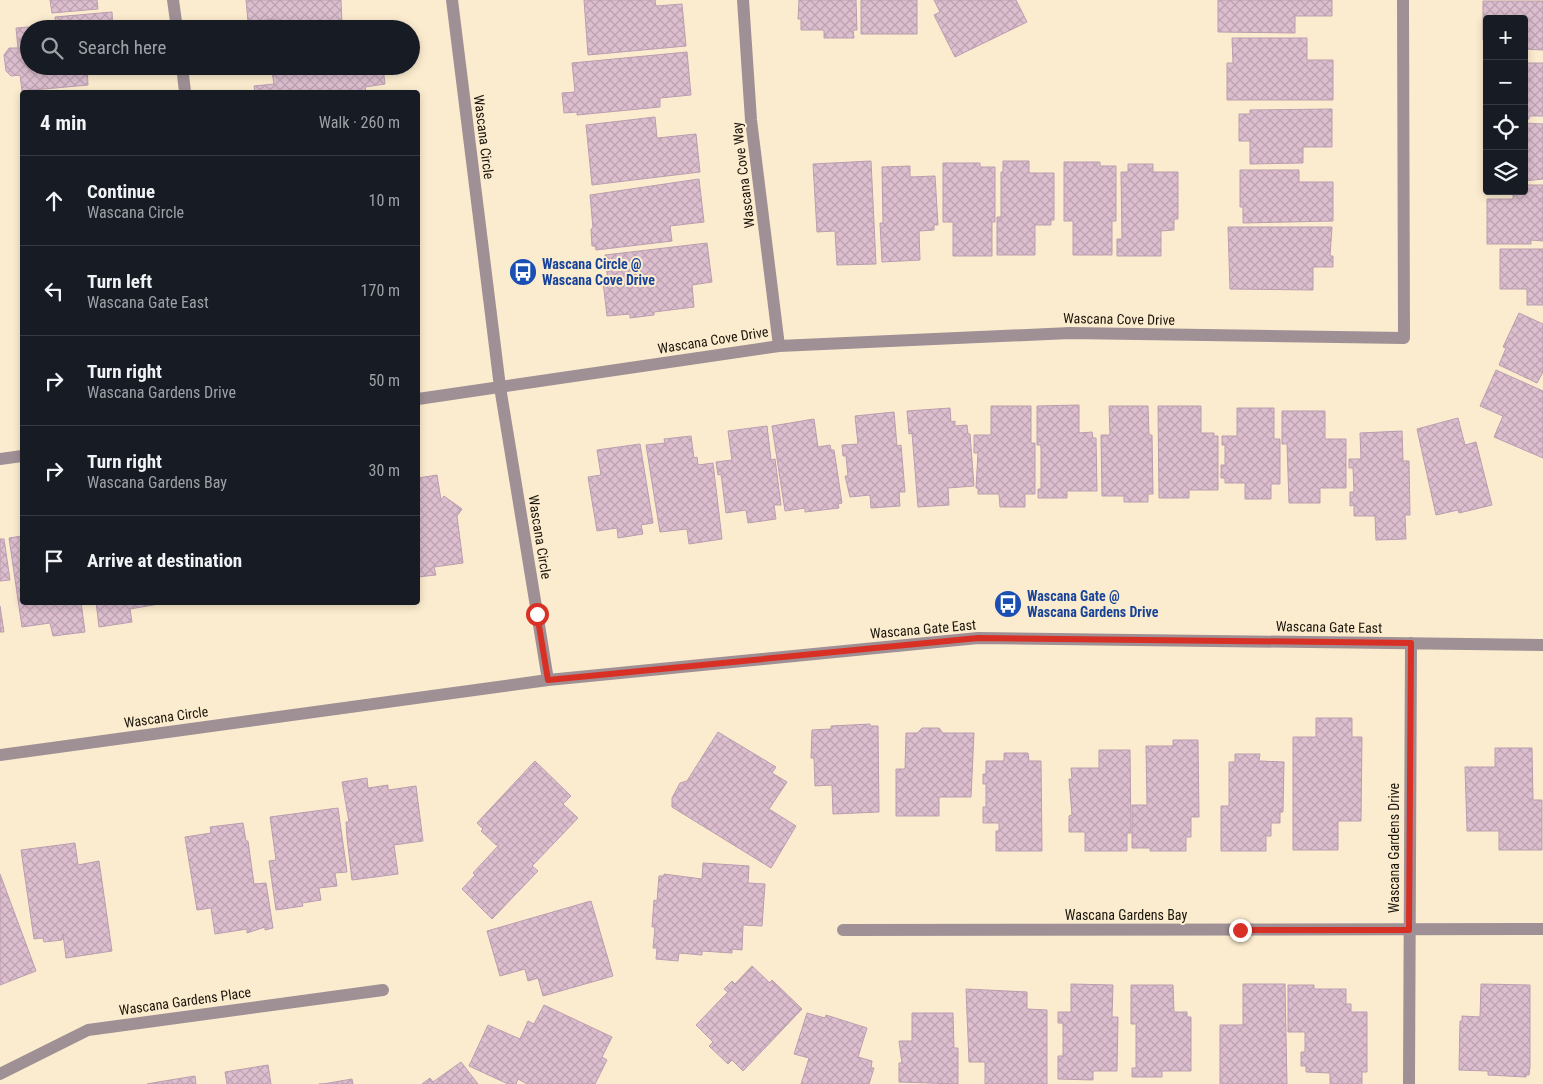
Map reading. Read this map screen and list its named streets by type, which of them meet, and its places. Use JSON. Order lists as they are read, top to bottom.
{
  "streets": {
    "street": [
      "Wascana Circle",
      "Wascana Cove Way",
      "Wascana Cove Drive",
      "Wascana Gate East",
      "Wascana Gardens Drive",
      "Wascana Gardens Bay",
      "Wascana Gardens Place"
    ]
  },
  "crossings": [
    ["Wascana Circle", "Wascana Cove Drive"],
    ["Wascana Circle", "Wascana Gate East"],
    ["Wascana Cove Way", "Wascana Cove Drive"],
    ["Wascana Gate East", "Wascana Gardens Drive"],
    ["Wascana Gardens Drive", "Wascana Gardens Bay"]
  ],
  "places": {
    "bus stop": ["Wascana Circle @ Wascana Cove Drive", "Wascana Gate @ Wascana Gardens Drive"]
  },
  "page": {
    "map_buttons": ["+", "−"],
    "search": "Search here",
    "heading": ["4 min", "Walk · 260 m"],
    "list": [
      ["Continue", "Wascana Circle", "10 m"],
      ["Turn left", "Wascana Gate East", "170 m"],
      ["Turn right", "Wascana Gardens Drive", "50 m"],
      ["Turn right", "Wascana Gardens Bay", "30 m"],
      "Arrive at destination"
    ]
  }
}
